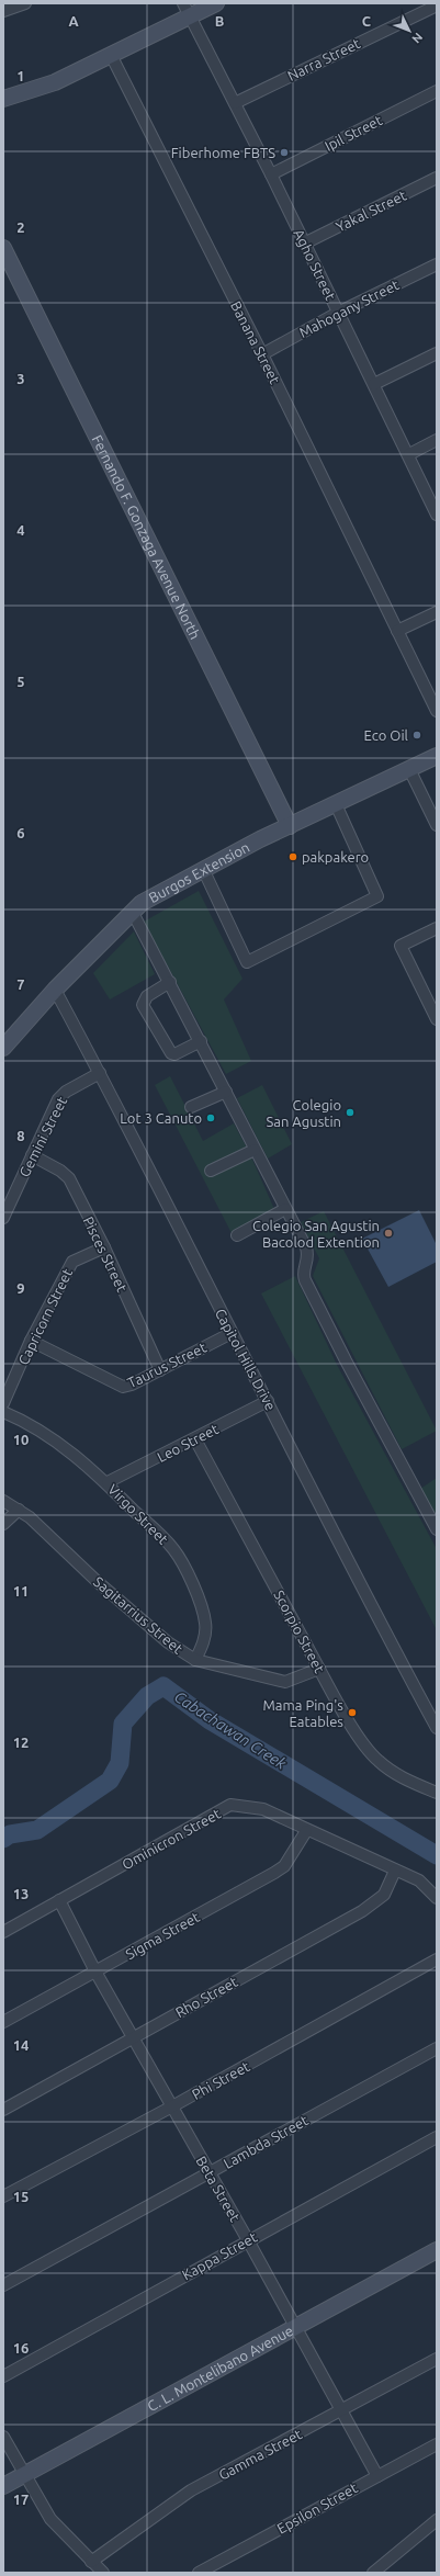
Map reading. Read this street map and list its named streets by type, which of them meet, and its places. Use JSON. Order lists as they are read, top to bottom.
{
  "streets": {
    "street": [
      "Narra Street",
      "Ipil Street",
      "Yakal Street",
      "Agho Street",
      "Mahogany Street",
      "Banana Street",
      "Fernando F. Gonzaga Avenue North",
      "Burgos Extension",
      "Gemini Street",
      "Pisces Street",
      "Capricorn Street",
      "Capitol Hills Drive",
      "Taurus Street",
      "Leo Street",
      "Virgo Street",
      "Sagitarrius Street",
      "Scorpio Street",
      "Ominicron Street",
      "Sigma Street",
      "Rho Street",
      "Phi Street",
      "Lambda Street",
      "Beta Street",
      "Kappa Street",
      "C. L. Montelibano Avenue",
      "Gamma Street",
      "Epsilon Street"
    ]
  },
  "crossings": [
    ["Narra Street", "Agho Street"],
    ["Ipil Street", "Agho Street"],
    ["Yakal Street", "Agho Street"],
    ["Agho Street", "Mahogany Street"],
    ["Mahogany Street", "Banana Street"],
    ["Fernando F. Gonzaga Avenue North", "Burgos Extension"],
    ["Burgos Extension", "Capitol Hills Drive"],
    ["Gemini Street", "Pisces Street"],
    ["Gemini Street", "Capitol Hills Drive"],
    ["Pisces Street", "Capricorn Street"],
    ["Pisces Street", "Taurus Street"],
    ["Capricorn Street", "Taurus Street"],
    ["Capitol Hills Drive", "Taurus Street"],
    ["Capitol Hills Drive", "Leo Street"],
    ["Leo Street", "Virgo Street"],
    ["Leo Street", "Scorpio Street"],
    ["Virgo Street", "Sagitarrius Street"],
    ["Sagitarrius Street", "Scorpio Street"],
    ["Ominicron Street", "Sigma Street"],
    ["Ominicron Street", "Rho Street"],
    ["Ominicron Street", "Beta Street"],
    ["Sigma Street", "Beta Street"],
    ["Rho Street", "Beta Street"],
    ["Phi Street", "Beta Street"],
    ["Lambda Street", "Beta Street"],
    ["Beta Street", "Kappa Street"],
    ["Beta Street", "C. L. Montelibano Avenue"],
    ["Beta Street", "Gamma Street"],
    ["Beta Street", "Epsilon Street"]
  ],
  "water": ["Cabachawan Creek"],
  "places": [
    "Fiberhome FBTS",
    "Eco Oil",
    "pakpakero",
    "Colegio San Agustin",
    "Lot 3 Canuto",
    "Colegio San Agustin Bacolod Extention",
    "Mama Ping's Eatables"
  ],
  "north": "bottom right",
  "grid": {
    "columns": ["A", "B", "C"],
    "rows": [
      "1",
      "2",
      "3",
      "4",
      "5",
      "6",
      "7",
      "8",
      "9",
      "10",
      "11",
      "12",
      "13",
      "14",
      "15",
      "16",
      "17"
    ]
  }
}
